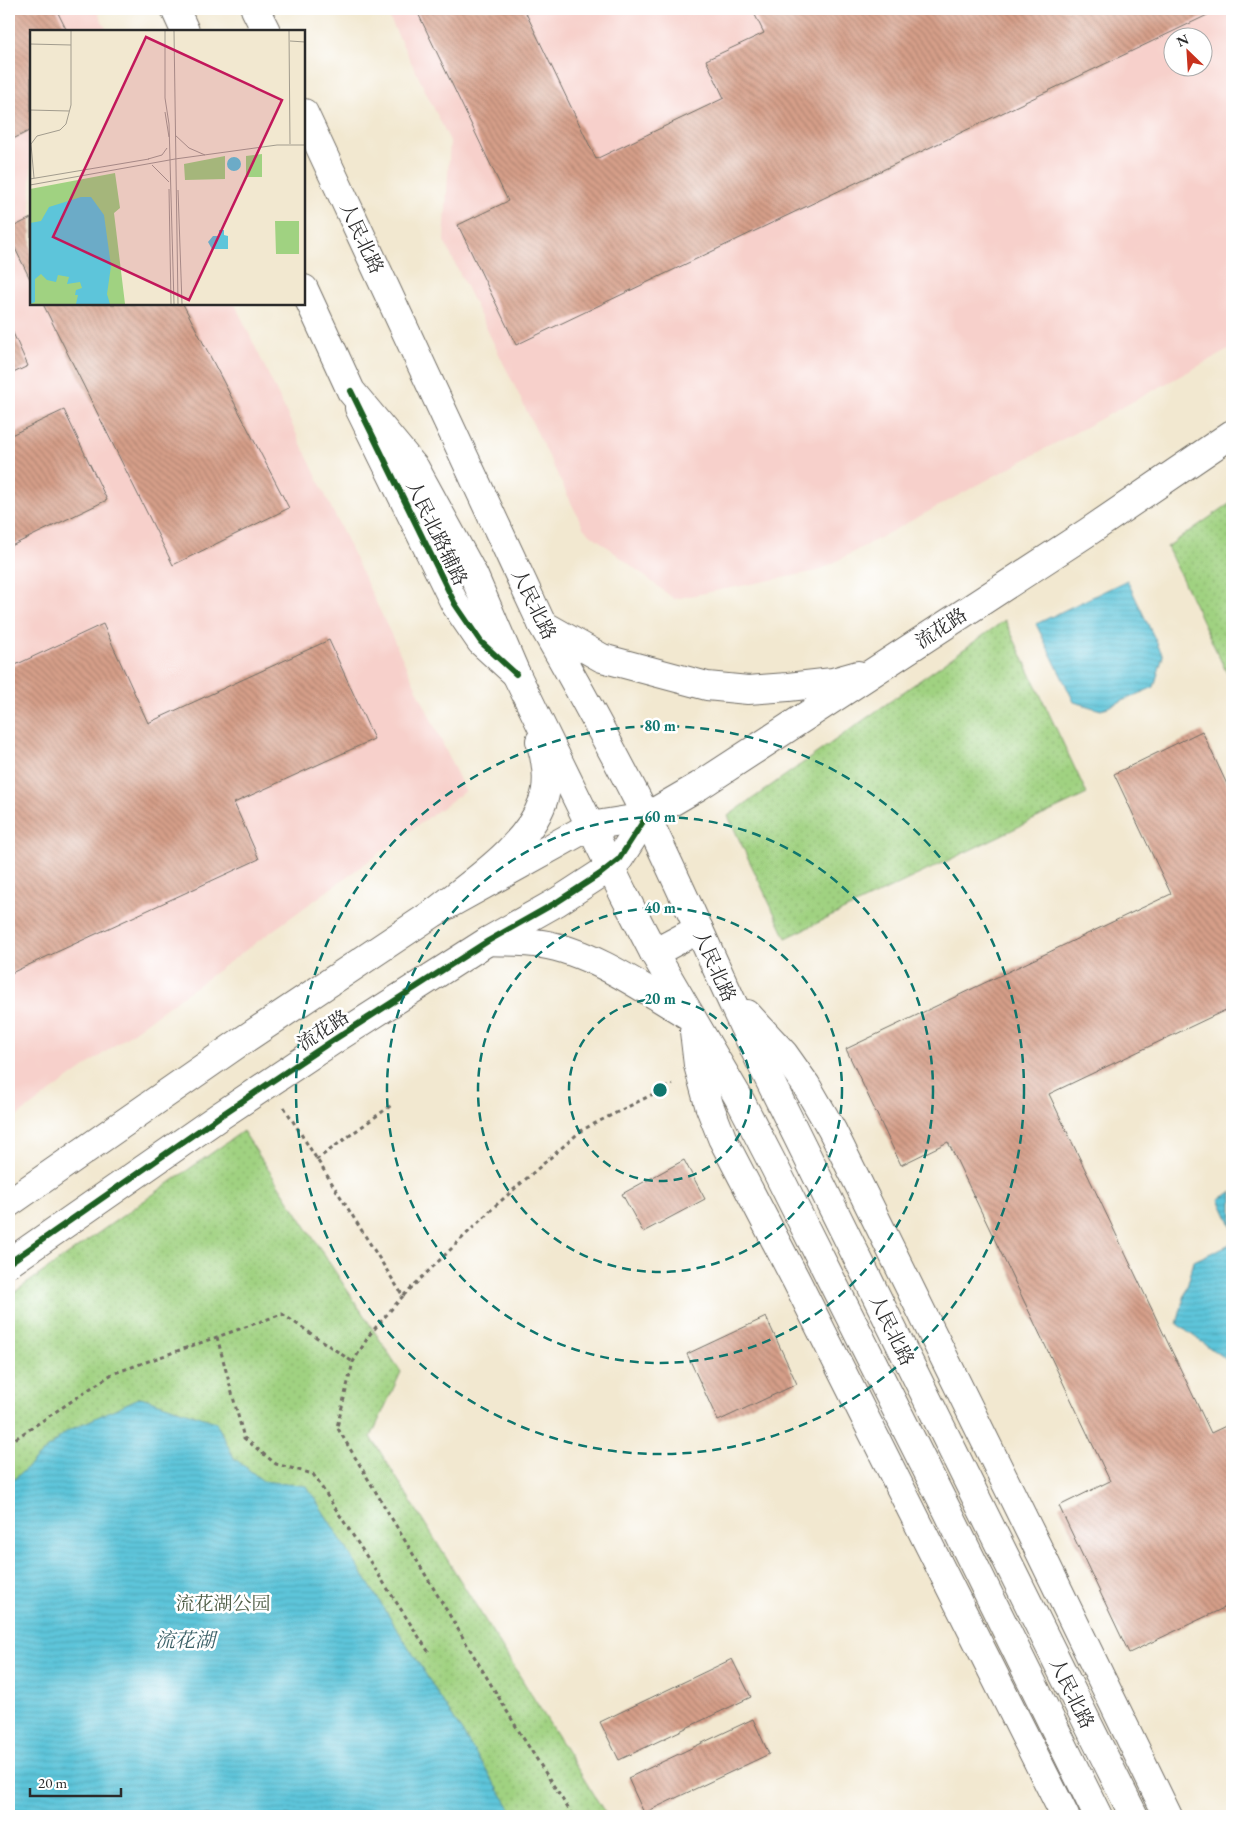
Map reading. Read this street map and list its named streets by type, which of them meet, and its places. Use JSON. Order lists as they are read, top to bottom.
{
  "streets": {
    "main road": ["人民北路", "流花路"],
    "cycle path": ["人民北路辅路"]
  },
  "crossings": [
    ["人民北路", "流花路"]
  ],
  "water": ["流花湖"],
  "parks": ["流花湖公园"],
  "scale_bar": "20 m",
  "north": "top left",
  "rings": [
    "80 m",
    "60 m",
    "40 m",
    "20 m"
  ]
}
